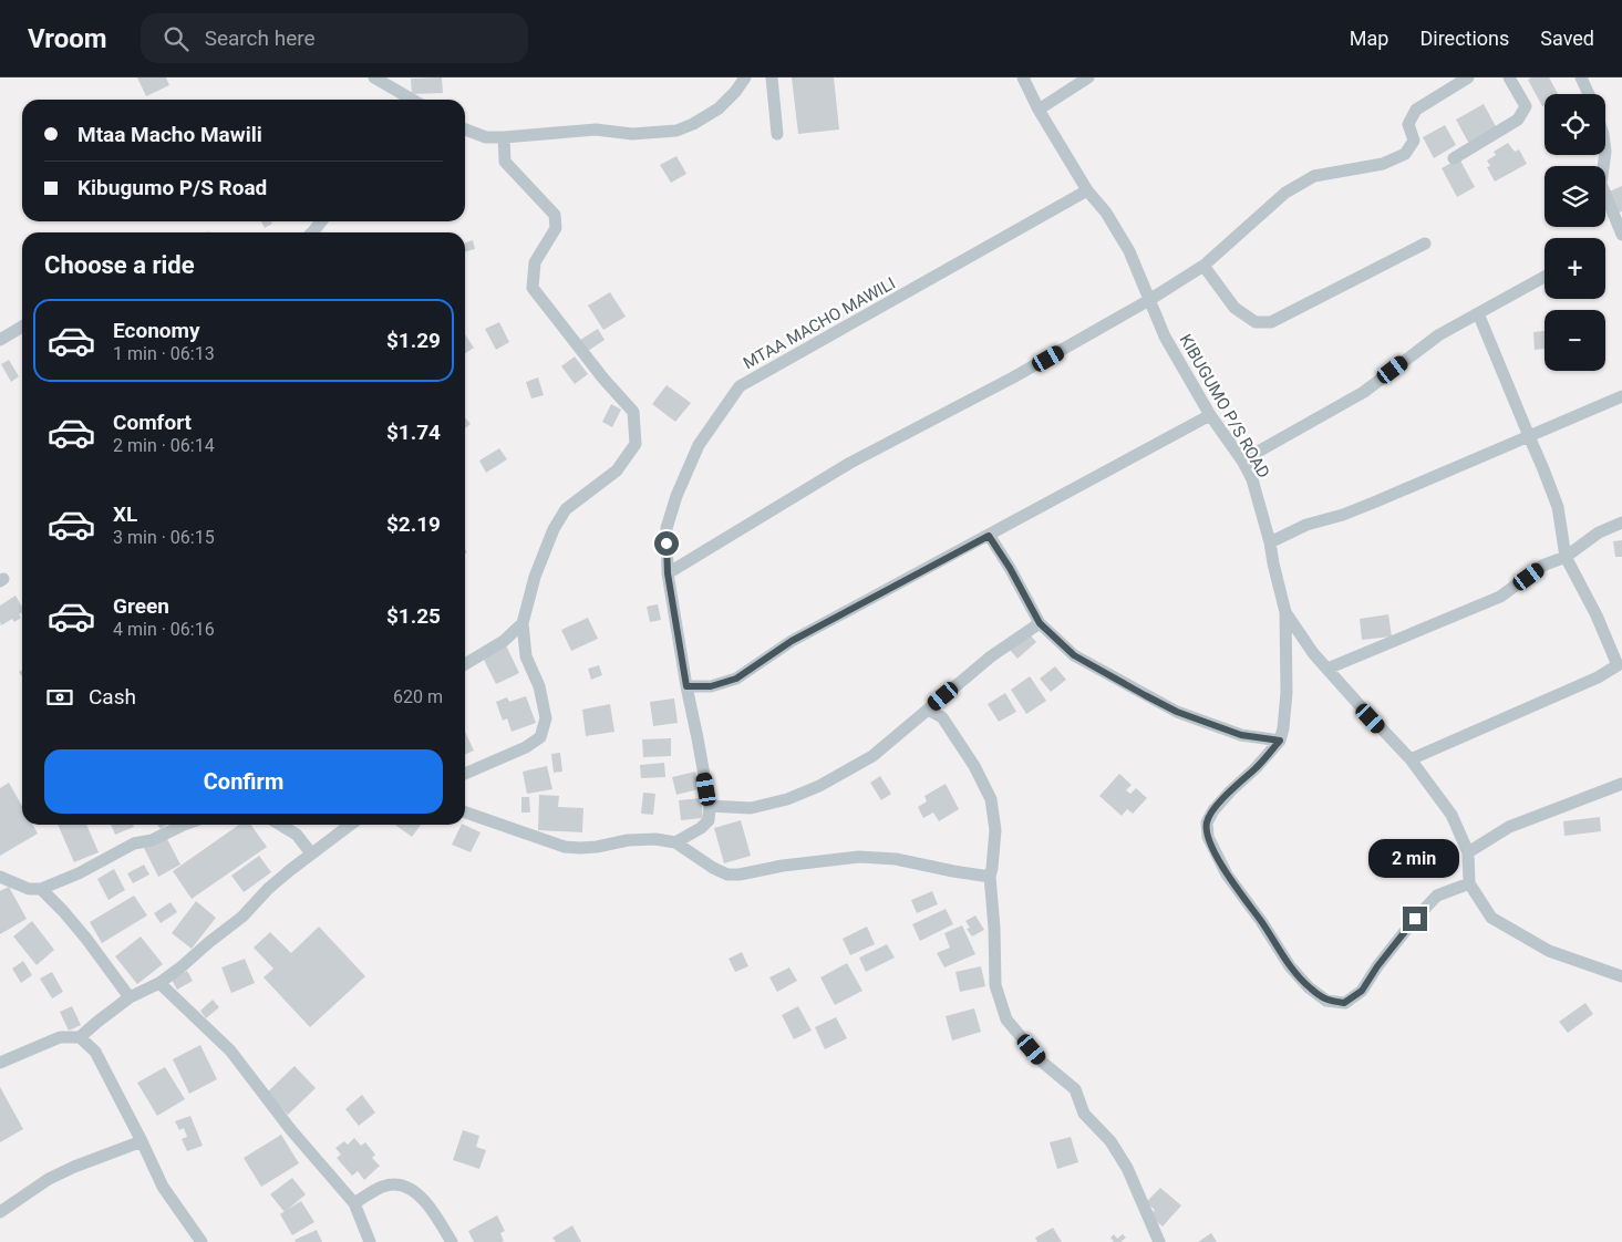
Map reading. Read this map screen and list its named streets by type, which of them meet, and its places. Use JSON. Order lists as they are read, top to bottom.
{
  "streets": {
    "street": ["MTAA MACHO MAWILI", "KIBUGUMO P/S ROAD"]
  },
  "crossings": [
    ["MTAA MACHO MAWILI", "KIBUGUMO P/S ROAD"]
  ],
  "page": {
    "header": "Vroom",
    "search": "Search here",
    "nav": ["Map", "Directions", "Saved"],
    "map_buttons": ["+", "−"],
    "banner": ["Mtaa Macho Mawili", "Kibugumo P/S Road"],
    "heading": "Choose a ride",
    "list": [
      {
        "name": "Economy",
        "note": "1 min · 06:13",
        "value": "$1.29"
      },
      {
        "name": "Comfort",
        "note": "2 min · 06:14",
        "value": "$1.74"
      },
      {
        "name": "XL",
        "note": "3 min · 06:15",
        "value": "$2.19"
      },
      {
        "name": "Green",
        "note": "4 min · 06:16",
        "value": "$1.25"
      }
    ],
    "pay": ["Cash", "620 m"],
    "buttons": "Confirm",
    "bubble": "2 min"
  }
}
